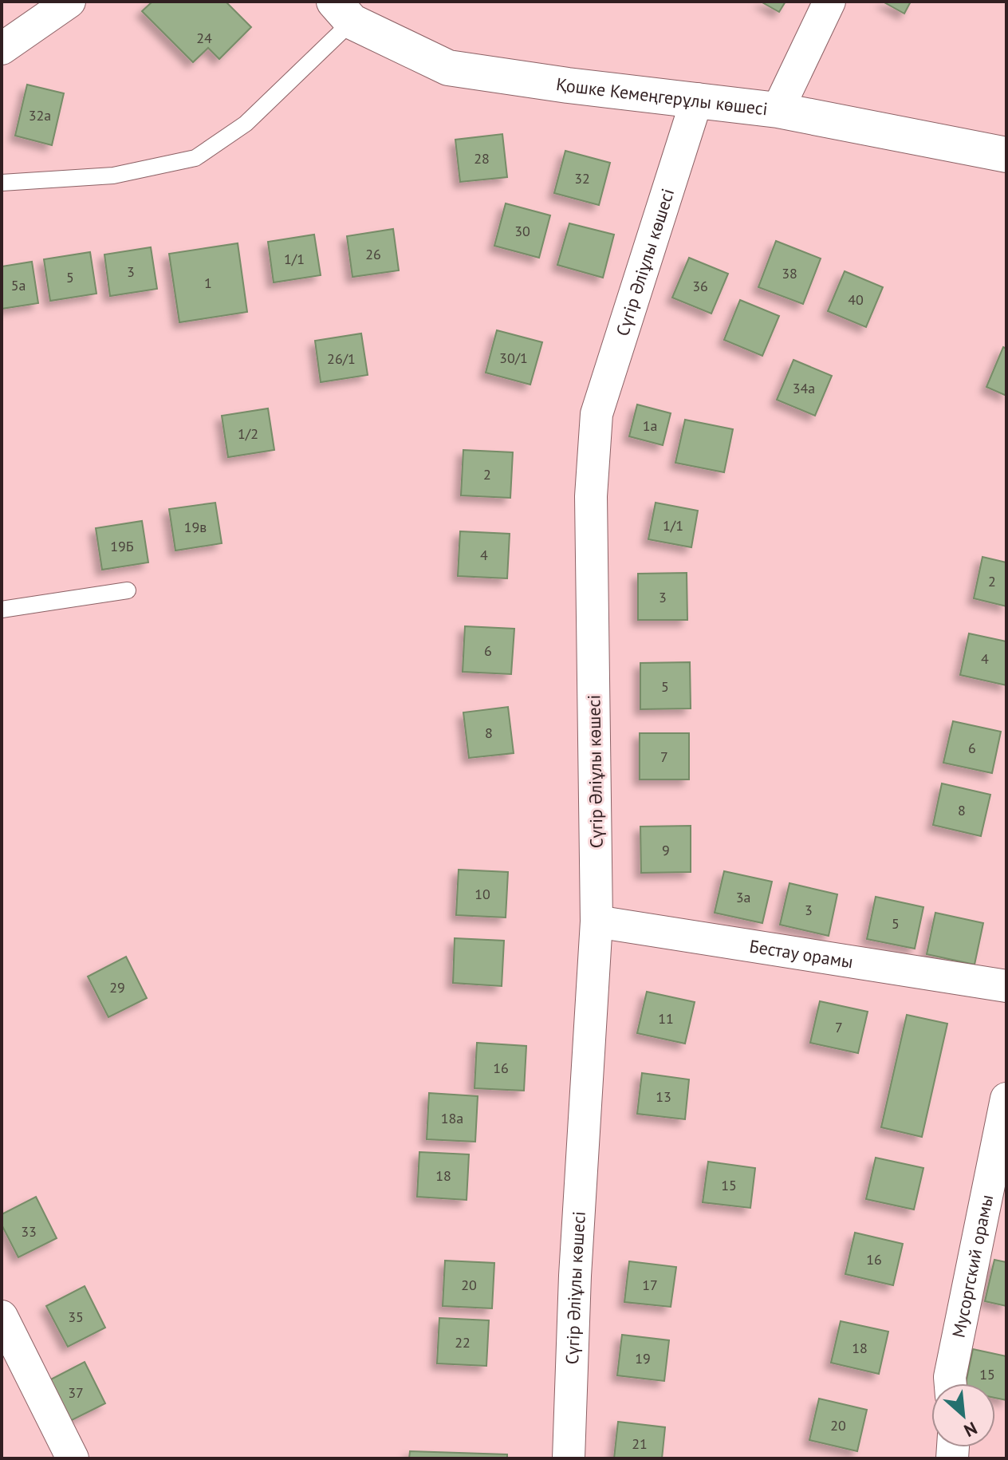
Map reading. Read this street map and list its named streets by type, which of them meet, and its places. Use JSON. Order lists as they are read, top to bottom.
{
  "streets": {
    "street": [
      "Қошке Кемеңгерұлы көшесі",
      "Сүгір Әліұлы көшесі",
      "Бестау орамы",
      "Мусоргский орамы"
    ]
  },
  "crossings": [
    ["Қошке Кемеңгерұлы көшесі", "Сүгір Әліұлы көшесі"],
    ["Сүгір Әліұлы көшесі", "Бестау орамы"]
  ],
  "house_numbers": [
    "24",
    "32а",
    "28",
    "32",
    "30",
    "26",
    "1/1",
    "3",
    "38",
    "5",
    "1",
    "5а",
    "36",
    "40",
    "30/1",
    "26/1",
    "34а",
    "1а",
    "1/2",
    "2",
    "1/1",
    "19в",
    "19Б",
    "4",
    "2",
    "3",
    "6",
    "4",
    "5",
    "8",
    "6",
    "7",
    "8",
    "9",
    "10",
    "3а",
    "3",
    "5",
    "29",
    "11",
    "7",
    "16",
    "13",
    "18а",
    "18",
    "15",
    "33",
    "16",
    "20",
    "17",
    "35",
    "22",
    "18",
    "19",
    "15",
    "37",
    "20",
    "21"
  ],
  "north": "bottom right"
}
